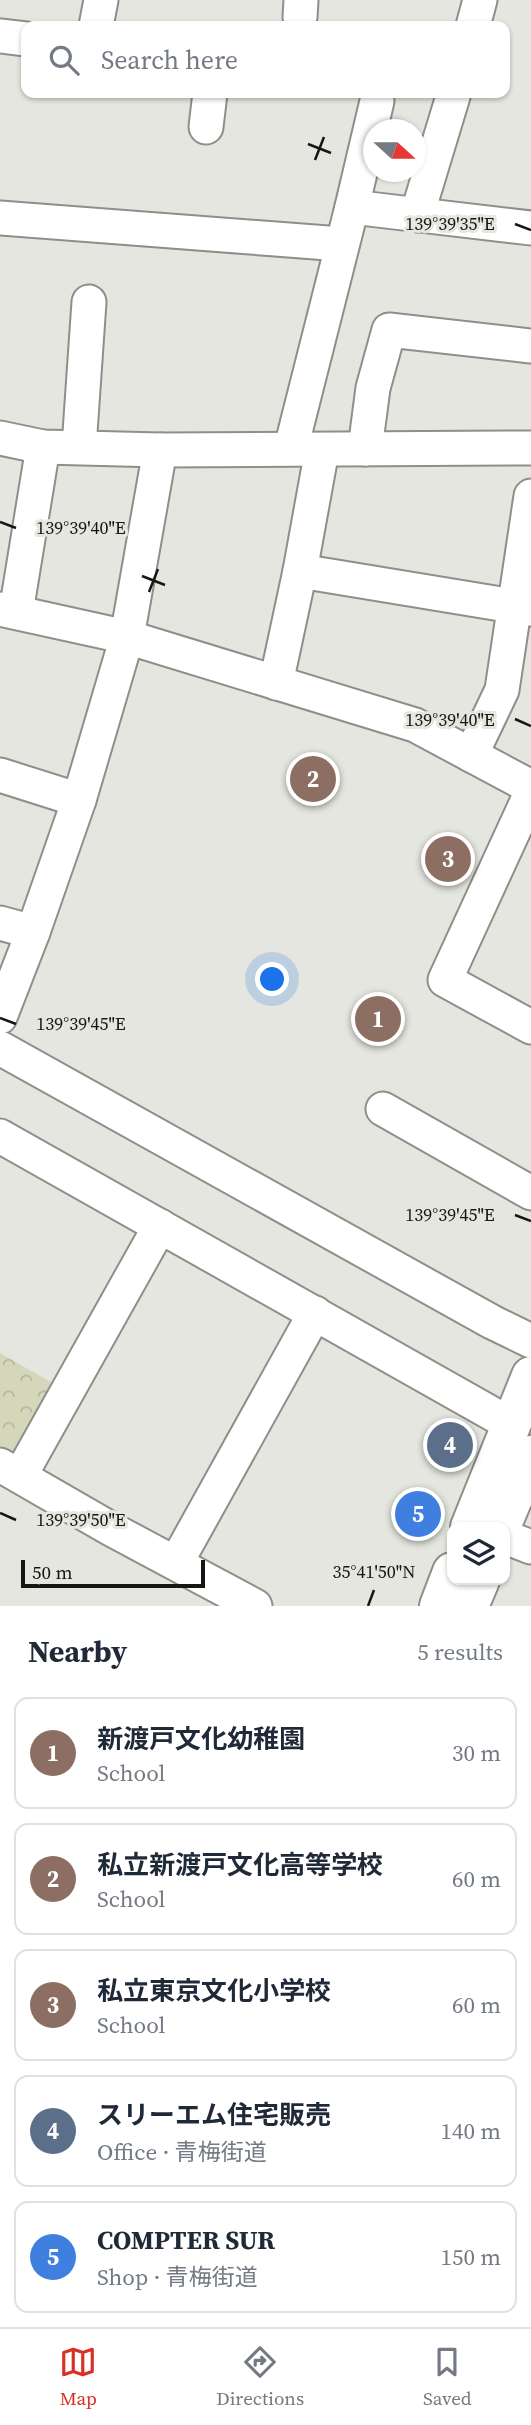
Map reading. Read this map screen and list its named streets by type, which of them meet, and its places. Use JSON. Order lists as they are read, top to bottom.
{
  "scale_bar": "50 m",
  "north": "right",
  "page": {
    "search": "Search here",
    "pins": [
      "2",
      "3",
      "1",
      "4",
      "5"
    ],
    "scale": "50 m",
    "heading": ["Nearby", "5 results"],
    "list": [
      {
        "mark": "1",
        "name": "新渡戸文化幼稚園",
        "note": "School",
        "value": "30 m"
      },
      {
        "mark": "2",
        "name": "私立新渡戸文化高等学校",
        "note": "School",
        "value": "60 m"
      },
      {
        "mark": "3",
        "name": "私立東京文化小学校",
        "note": "School",
        "value": "60 m"
      },
      {
        "mark": "4",
        "name": "スリーエム住宅販売",
        "note": "Office · 青梅街道",
        "value": "140 m"
      },
      {
        "mark": "5",
        "name": "COMPTER SUR",
        "note": "Shop · 青梅街道",
        "value": "150 m"
      }
    ],
    "nav": ["Map", "Directions", "Saved"]
  },
  "coordinates": [
    "139°39'35\"E",
    "139°39'40\"E",
    "139°39'45\"E",
    "139°39'50\"E",
    "35°41'50\"N"
  ]
}
